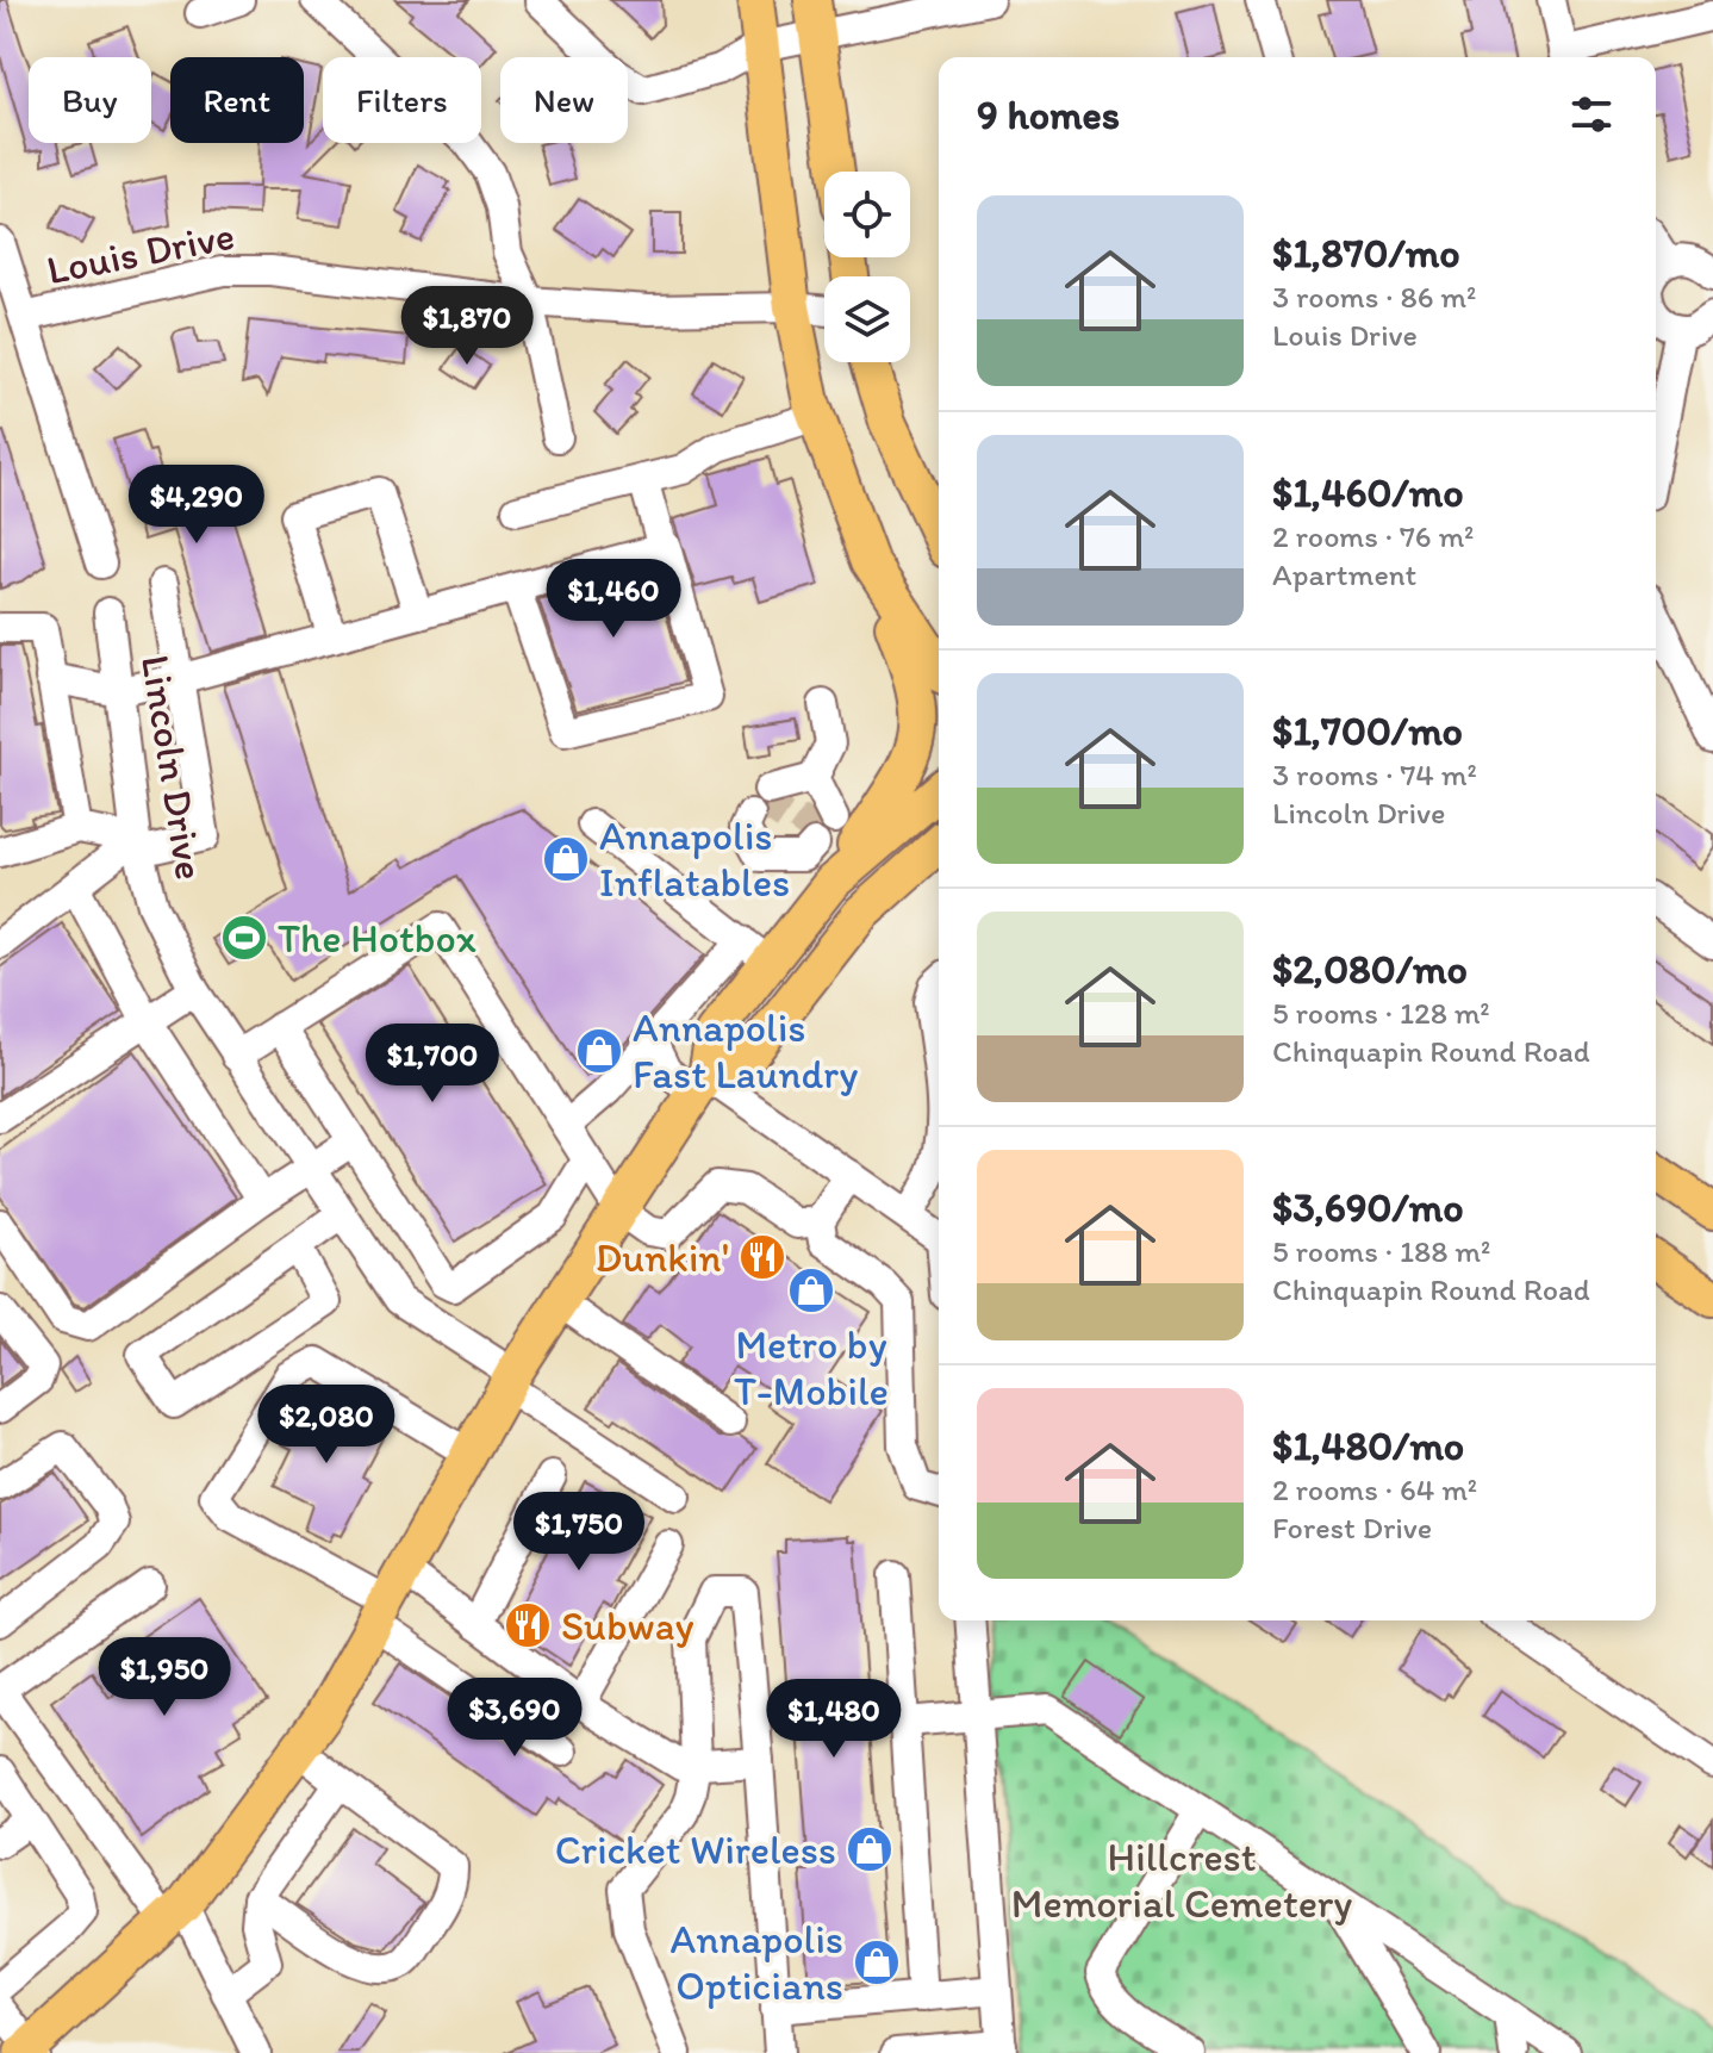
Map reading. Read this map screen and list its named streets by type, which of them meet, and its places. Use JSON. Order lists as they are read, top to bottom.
{
  "streets": {
    "street": ["Louis Drive", "Lincoln Drive"]
  },
  "parks": ["Hillcrest Memorial Cemetery"],
  "places": {
    "shop": [
      "Annapolis Inflatables",
      "Annapolis Fast Laundry",
      "Metro by T-Mobile",
      "Cricket Wireless",
      "Annapolis Opticians"
    ],
    "sports": ["The Hotbox"],
    "restaurant": ["Dunkin'", "Subway"]
  },
  "page": {
    "chip": [
      "Buy",
      "Rent",
      "Filters",
      "New"
    ],
    "heading": "9 homes",
    "list": [
      {
        "name": "$1,870/mo",
        "note": "3 rooms · 86 m² · Louis Drive"
      },
      {
        "name": "$1,460/mo",
        "note": "2 rooms · 76 m² · Apartment"
      },
      {
        "name": "$1,700/mo",
        "note": "3 rooms · 74 m² · Lincoln Drive"
      },
      {
        "name": "$2,080/mo",
        "note": "5 rooms · 128 m² · Chinquapin Round Road"
      },
      {
        "name": "$3,690/mo",
        "note": "5 rooms · 188 m² · Chinquapin Round Road"
      },
      {
        "name": "$1,480/mo",
        "note": "2 rooms · 64 m² · Forest Drive"
      }
    ],
    "price": [
      "$1,870",
      "$4,290",
      "$1,460",
      "$1,700",
      "$2,080",
      "$1,750",
      "$1,950",
      "$3,690",
      "$1,480"
    ]
  }
}
